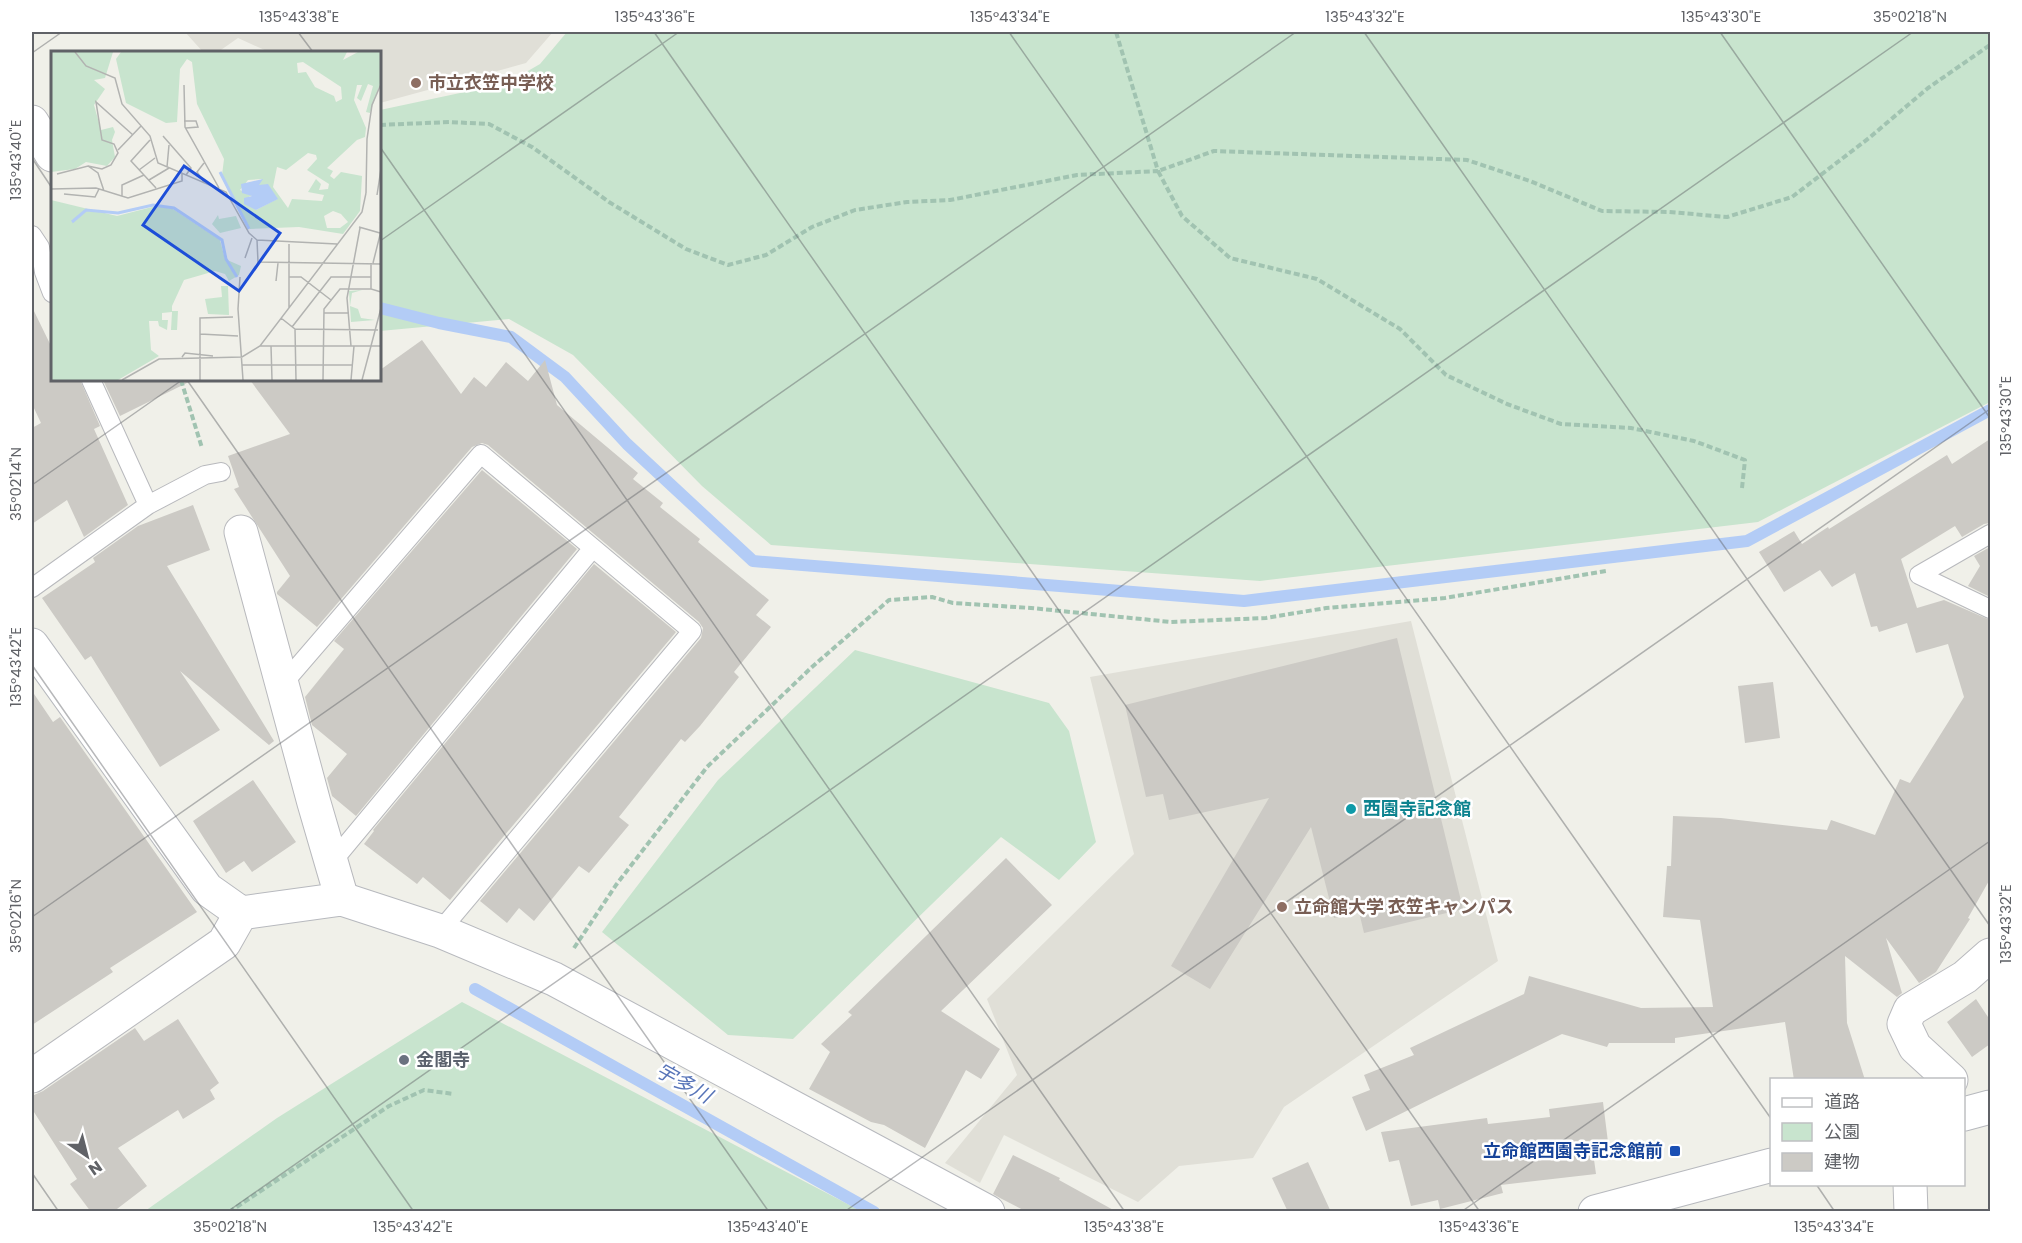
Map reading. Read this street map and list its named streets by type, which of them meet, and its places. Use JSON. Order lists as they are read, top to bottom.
{
  "water": ["宇多川"],
  "places": {
    "other": [
      "市立衣笠中学校",
      "西園寺記念館",
      "立命館大学 衣笠キャンパス",
      "金閣寺"
    ],
    "transit": ["立命館西園寺記念館前"]
  },
  "legend": ["道路", "公園", "建物"],
  "north": "bottom right",
  "coordinates": [
    "135°43'38\"E",
    "135°43'36\"E",
    "135°43'34\"E",
    "135°43'32\"E",
    "135°43'30\"E",
    "35°02'18\"N",
    "135°43'40\"E",
    "35°02'14\"N",
    "135°43'42\"E",
    "35°02'16\"N"
  ]
}
